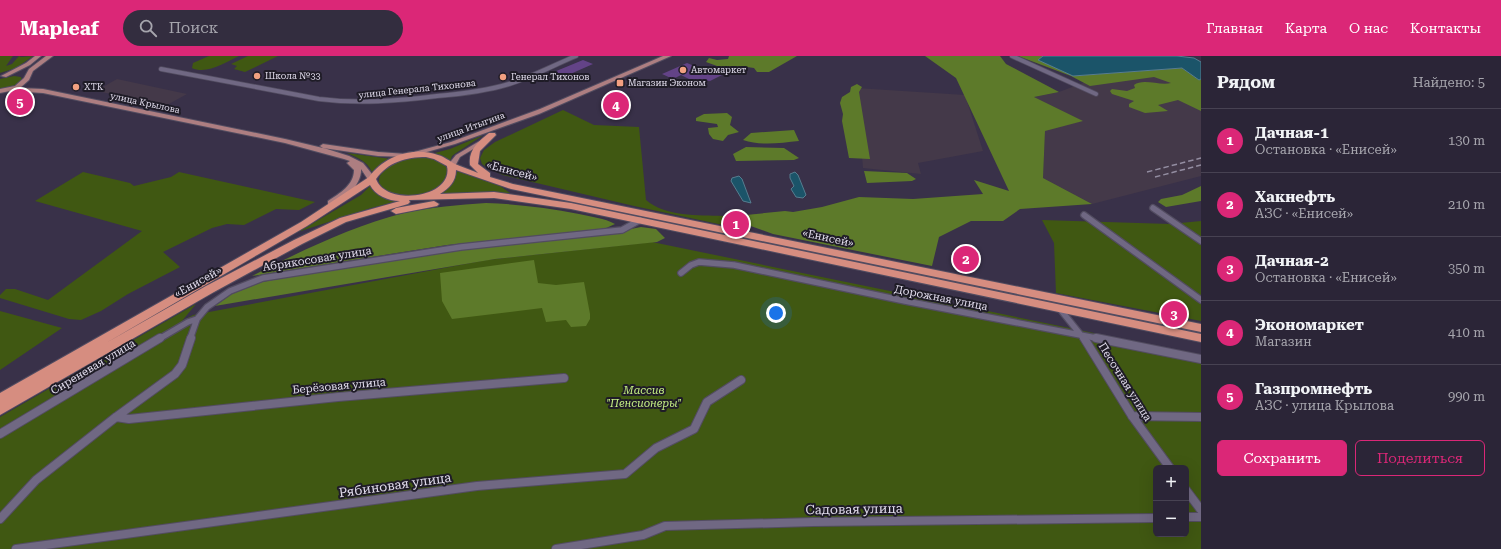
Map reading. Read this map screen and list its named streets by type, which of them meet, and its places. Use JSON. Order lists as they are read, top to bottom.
{
  "streets": {
    "highway": ["«Енисей»"],
    "main road": ["улица Крылова", "улица Итыгина"],
    "street": [
      "улица Генерала Тихонова",
      "Абрикосовая улица",
      "Дорожная улица",
      "Сиреневая улица",
      "Песочная улица",
      "Берёзовая улица",
      "Рябиновая улица",
      "Садовая улица"
    ]
  },
  "crossings": [
    ["улица Итыгина", "«Енисей»"],
    ["«Енисей»", "Абрикосовая улица"],
    ["«Енисей»", "Песочная улица"],
    ["Абрикосовая улица", "Сиреневая улица"],
    ["Абрикосовая улица", "Берёзовая улица"],
    ["Дорожная улица", "Песочная улица"]
  ],
  "parks": ["Массив \"Пенсионеры\""],
  "places": {
    "other": [
      "Автомаркет",
      "Школа №33",
      "Генерал Тихонов",
      "ХТК"
    ],
    "transit": ["Магазин Эконом"]
  },
  "page": {
    "header": "Mapleaf",
    "search": "Поиск",
    "nav": [
      "Главная",
      "Карта",
      "О нас",
      "Контакты"
    ],
    "heading": ["Рядом", "Найдено: 5"],
    "pins": [
      "5",
      "4",
      "1",
      "2",
      "3"
    ],
    "list": [
      {
        "mark": "1",
        "name": "Дачная-1",
        "note": "Остановка · «Енисей»",
        "value": "130 m"
      },
      {
        "mark": "2",
        "name": "Хакнефть",
        "note": "АЗС · «Енисей»",
        "value": "210 m"
      },
      {
        "mark": "3",
        "name": "Дачная-2",
        "note": "Остановка · «Енисей»",
        "value": "350 m"
      },
      {
        "mark": "4",
        "name": "Экономаркет",
        "note": "Магазин",
        "value": "410 m"
      },
      {
        "mark": "5",
        "name": "Газпромнефть",
        "note": "АЗС · улица Крылова",
        "value": "990 m"
      }
    ],
    "buttons": ["Сохранить", "Поделиться"],
    "map_buttons": ["+", "−"]
  }
}
